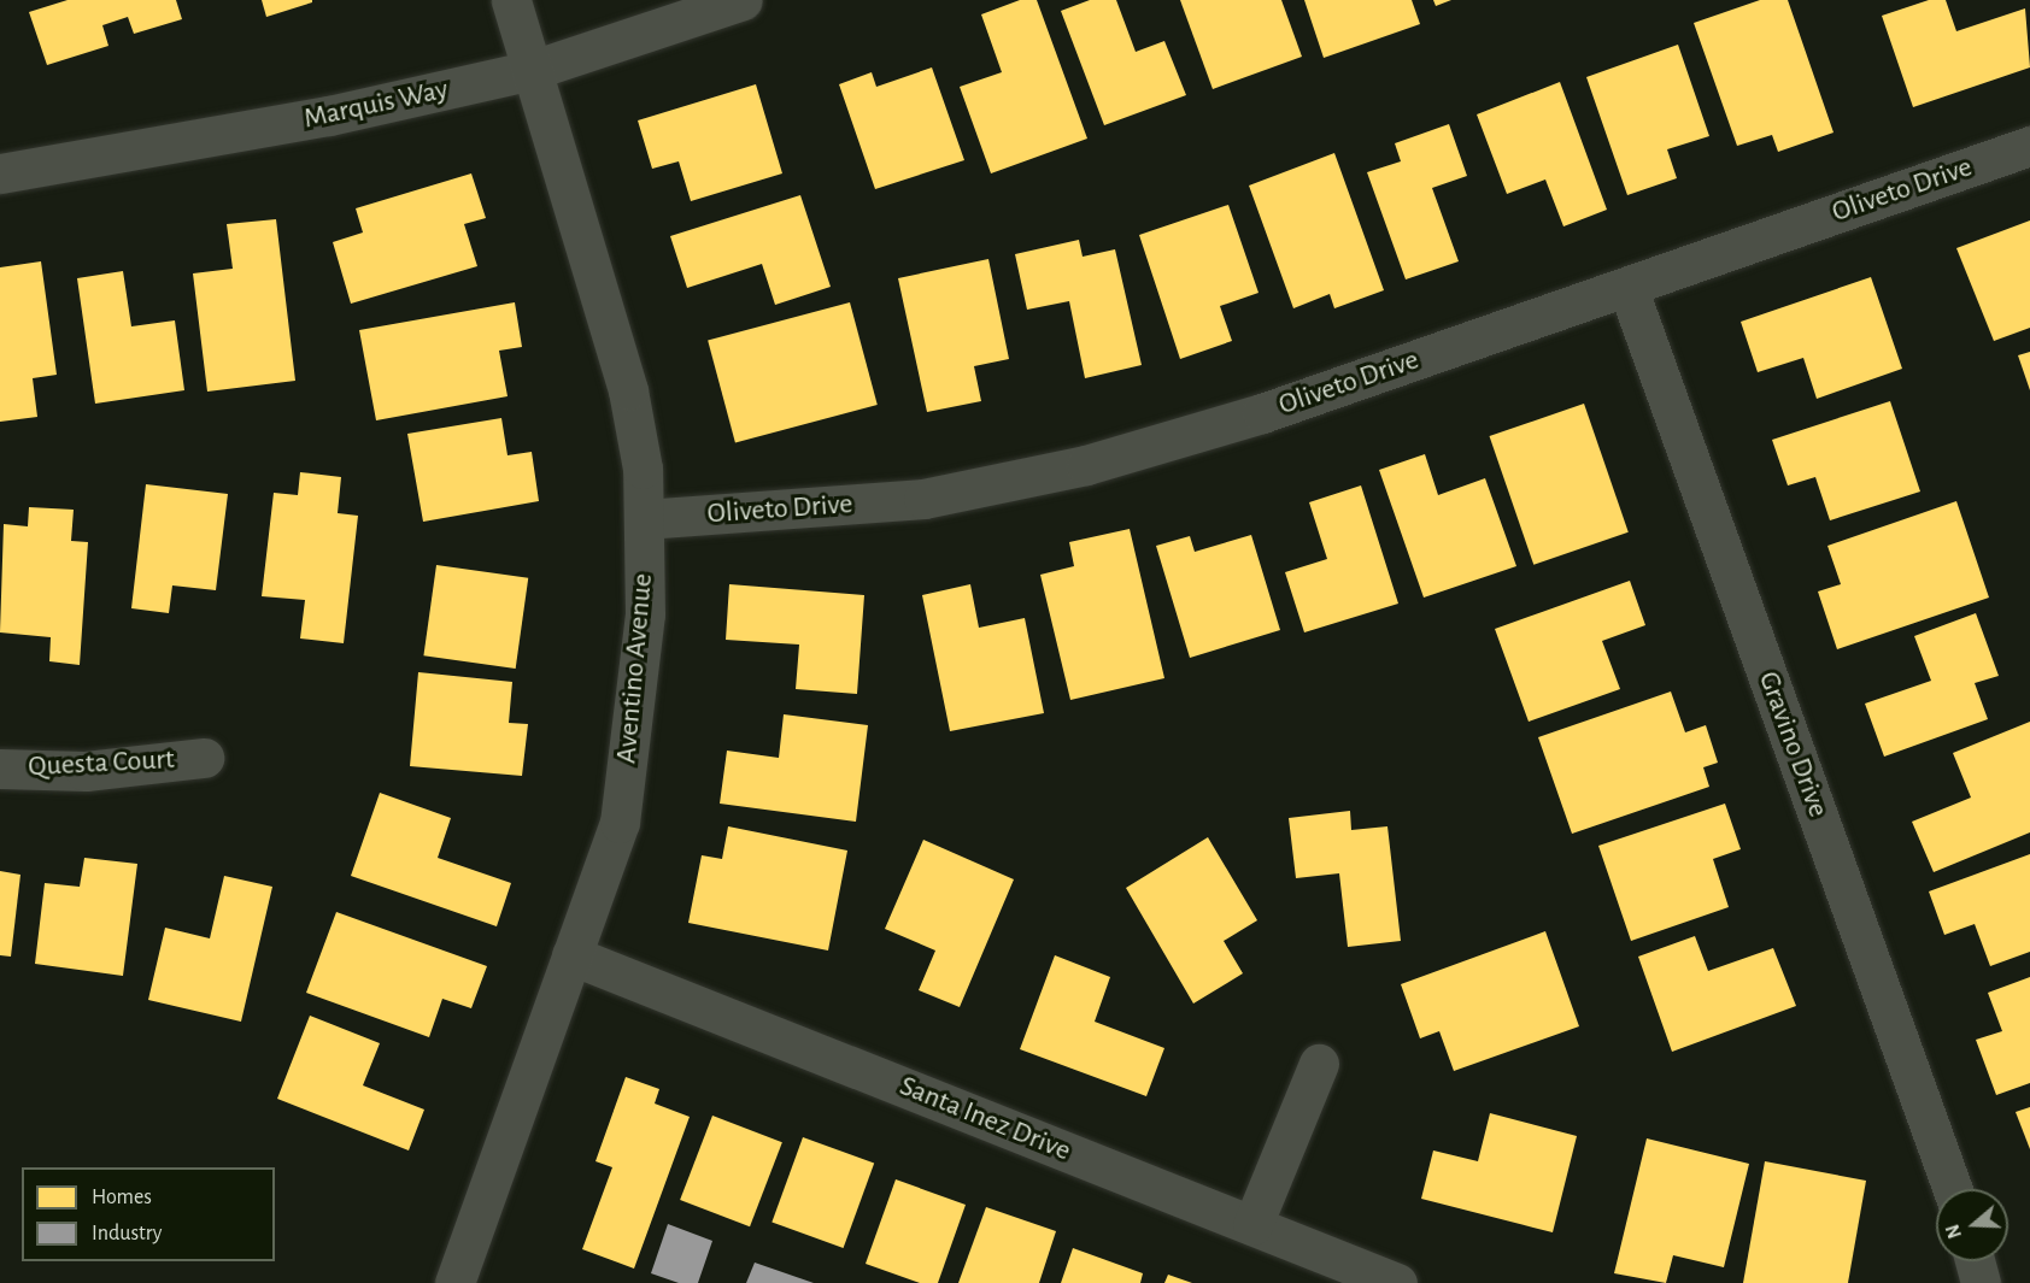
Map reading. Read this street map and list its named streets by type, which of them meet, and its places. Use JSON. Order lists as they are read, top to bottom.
{
  "streets": {
    "street": [
      "Marquis Way",
      "Oliveto Drive",
      "Aventino Avenue",
      "Gravino Drive",
      "Questa Court",
      "Santa Inez Drive"
    ]
  },
  "crossings": [
    ["Marquis Way", "Aventino Avenue"],
    ["Oliveto Drive", "Aventino Avenue"],
    ["Oliveto Drive", "Gravino Drive"],
    ["Aventino Avenue", "Santa Inez Drive"]
  ],
  "legend": ["Homes", "Industry"],
  "north": "left"
}
